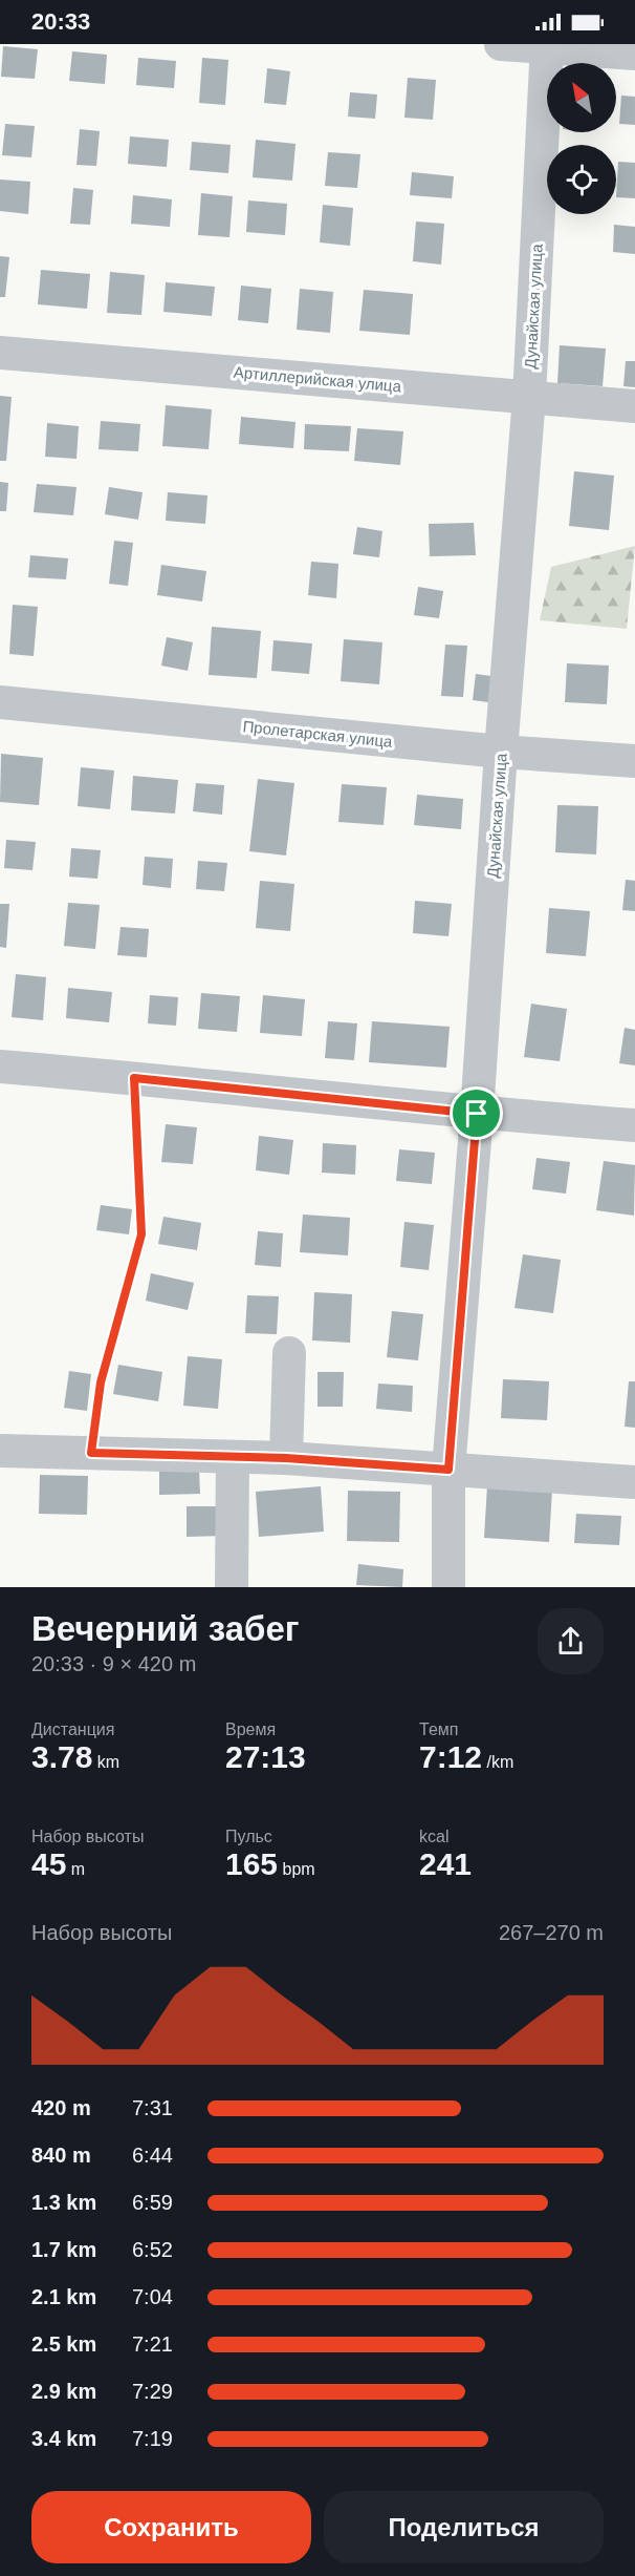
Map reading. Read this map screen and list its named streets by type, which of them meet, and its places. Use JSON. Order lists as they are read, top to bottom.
{
  "streets": {
    "street": ["Дунайская улица", "Артиллерийская улица", "Пролетарская улица"]
  },
  "crossings": [
    ["Дунайская улица", "Артиллерийская улица"],
    ["Дунайская улица", "Пролетарская улица"]
  ],
  "north": "top left",
  "page": {
    "status": "20:33",
    "heading": ["Вечерний забег", "20:33 · 9 × 420 m"],
    "stats": [
      ["Дистанция", "3.78 km"],
      ["Время", "27:13"],
      ["Темп", "7:12 /km"],
      ["Набор высоты", "45 m"],
      ["Пульс", "165 bpm"],
      ["kcal", "241"]
    ],
    "chart": ["Набор высоты", "267–270 m"],
    "list": [
      {
        "name": "420 m",
        "note": "7:31"
      },
      {
        "name": "840 m",
        "note": "6:44"
      },
      {
        "name": "1.3 km",
        "note": "6:59"
      },
      {
        "name": "1.7 km",
        "note": "6:52"
      },
      {
        "name": "2.1 km",
        "note": "7:04"
      },
      {
        "name": "2.5 km",
        "note": "7:21"
      },
      {
        "name": "2.9 km",
        "note": "7:29"
      },
      {
        "name": "3.4 km",
        "note": "7:19"
      }
    ],
    "buttons": ["Сохранить", "Поделиться"]
  }
}
